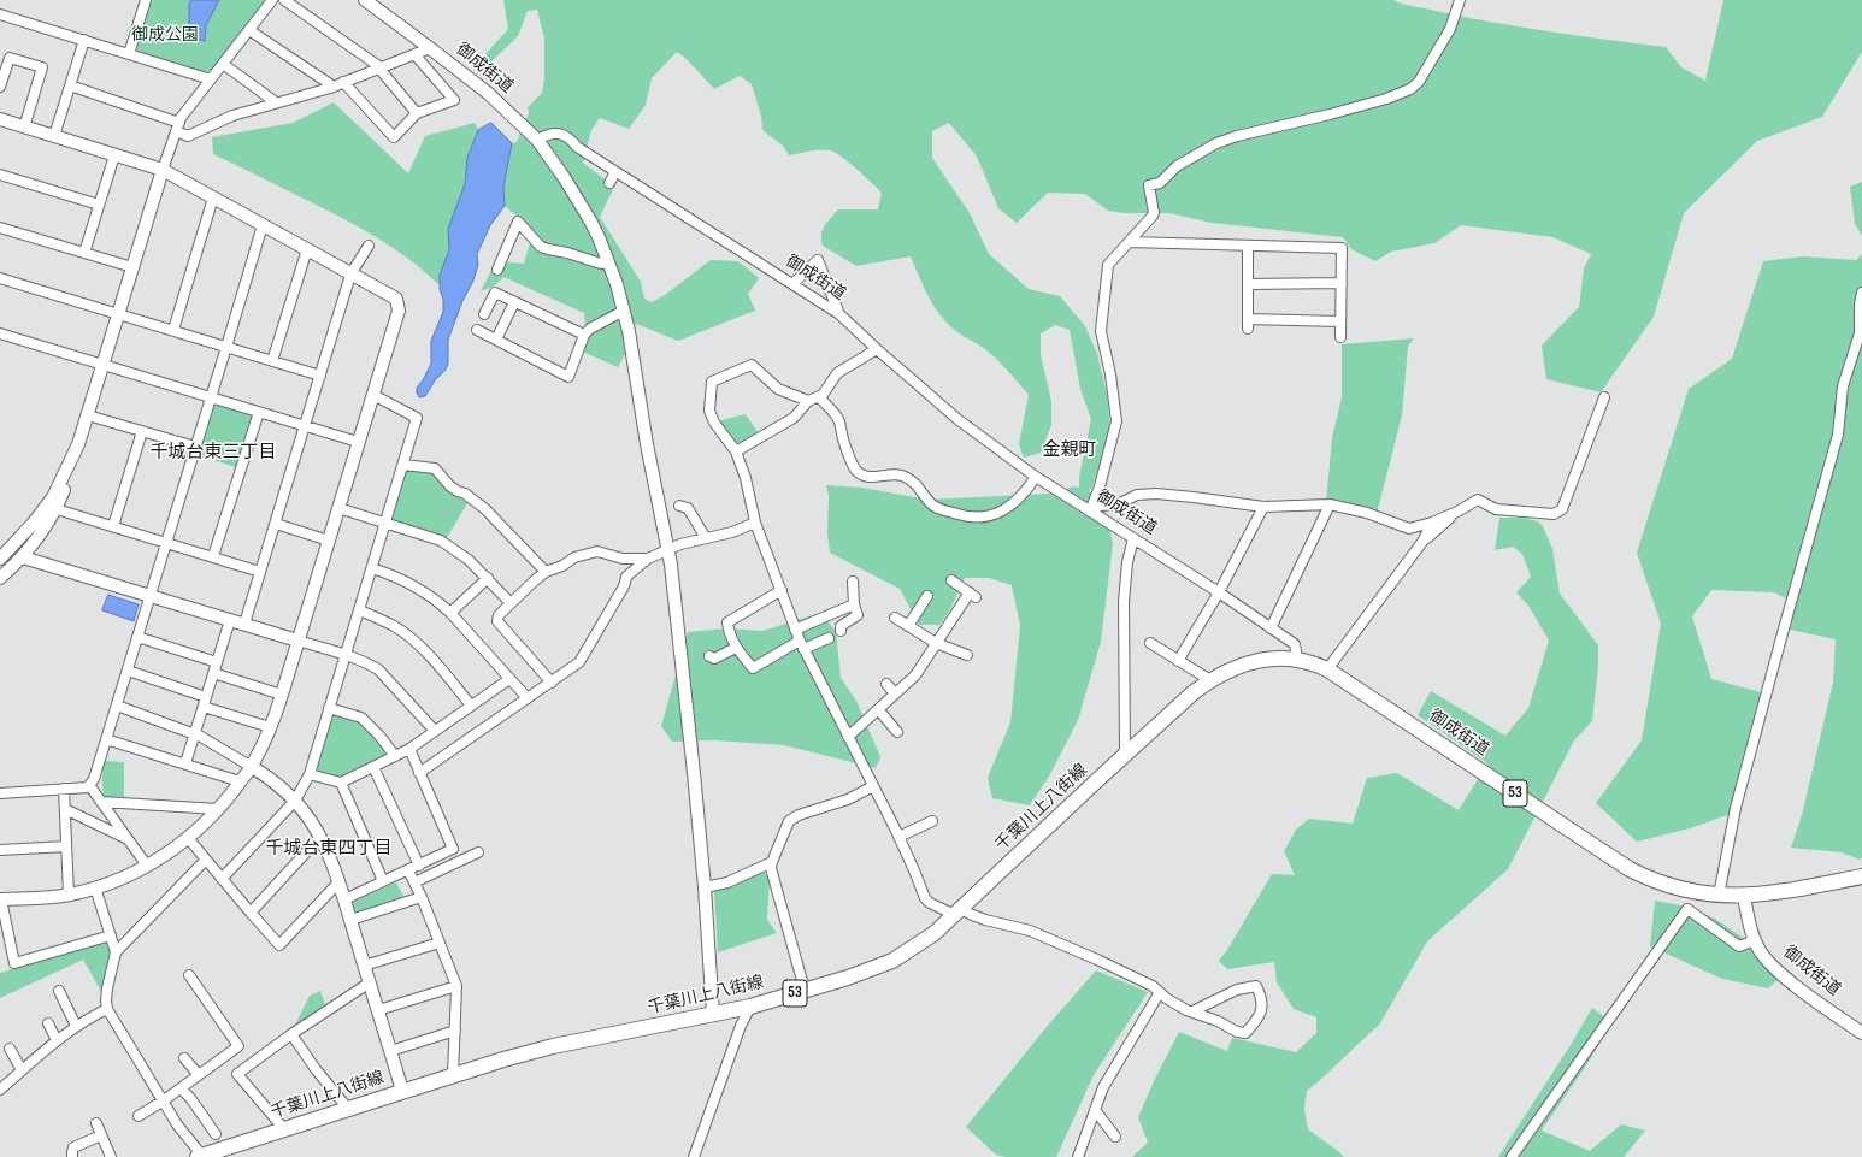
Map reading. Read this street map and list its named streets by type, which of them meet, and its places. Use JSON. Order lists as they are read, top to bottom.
{
  "streets": {
    "main road": ["御成街道", "53", "千葉川上八街線"]
  },
  "crossings": [
    ["御成街道", "53"],
    ["御成街道", "千葉川上八街線"]
  ],
  "districts": ["金親町", "千城台東三丁目", "千城台東四丁目"],
  "parks": ["御成公園"]
}
